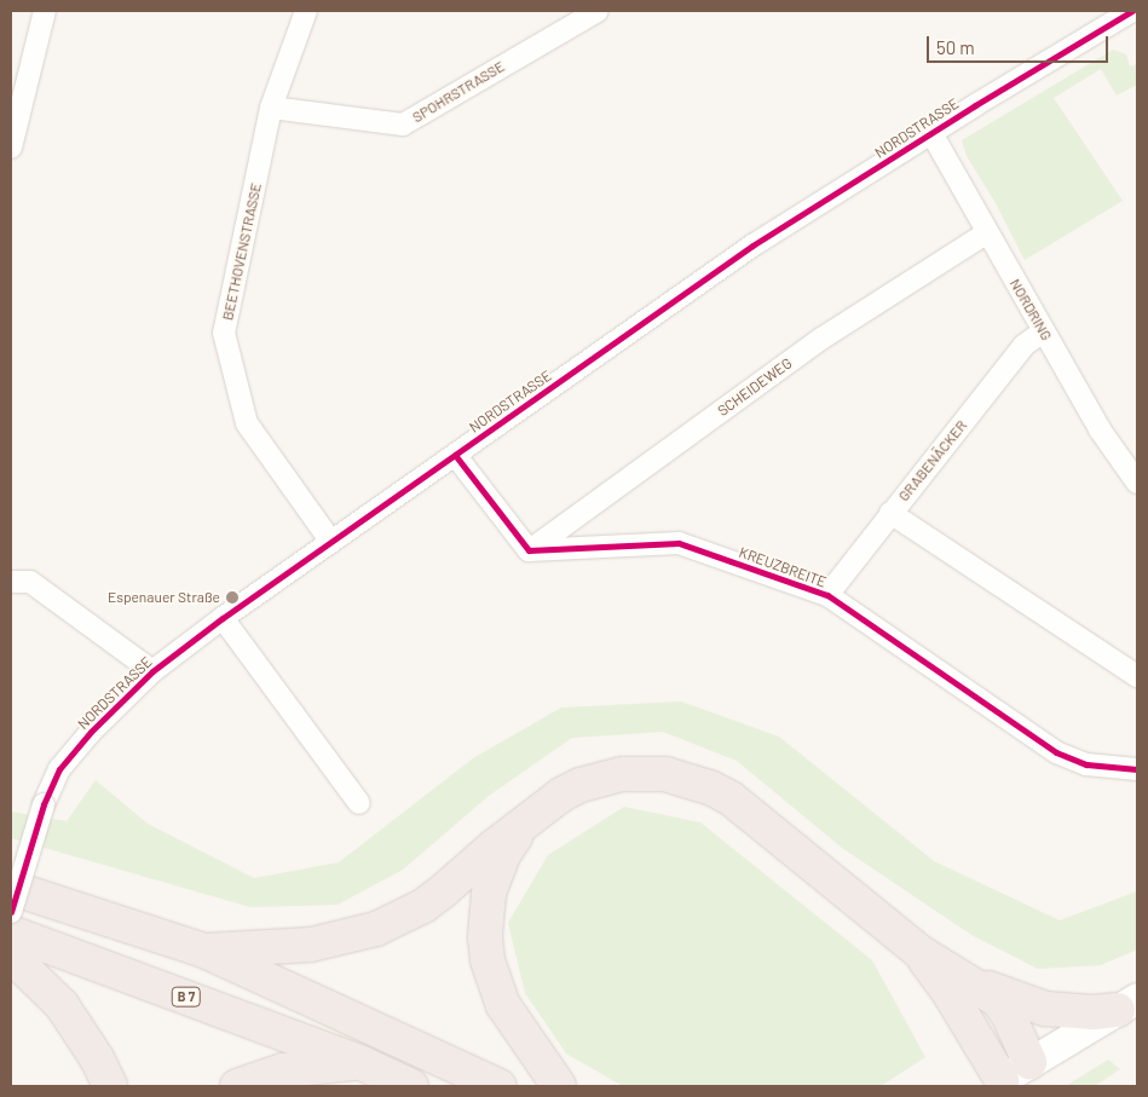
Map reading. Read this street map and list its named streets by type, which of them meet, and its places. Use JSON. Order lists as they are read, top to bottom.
{
  "streets": {
    "highway": ["B 7"],
    "street": [
      "SPOHRSTRASSE",
      "NORDSTRASSE",
      "BEETHOVENSTRASSE",
      "NORDRING",
      "SCHEIDEWEG",
      "GRABENÄCKER",
      "KREUZBREITE"
    ]
  },
  "crossings": [
    ["SPOHRSTRASSE", "BEETHOVENSTRASSE"],
    ["NORDSTRASSE", "BEETHOVENSTRASSE"],
    ["NORDSTRASSE", "NORDRING"],
    ["NORDRING", "SCHEIDEWEG"],
    ["NORDRING", "GRABENÄCKER"],
    ["SCHEIDEWEG", "KREUZBREITE"],
    ["GRABENÄCKER", "KREUZBREITE"]
  ],
  "places": ["Espenauer Straße"],
  "scale_bar": "50 m"
}
